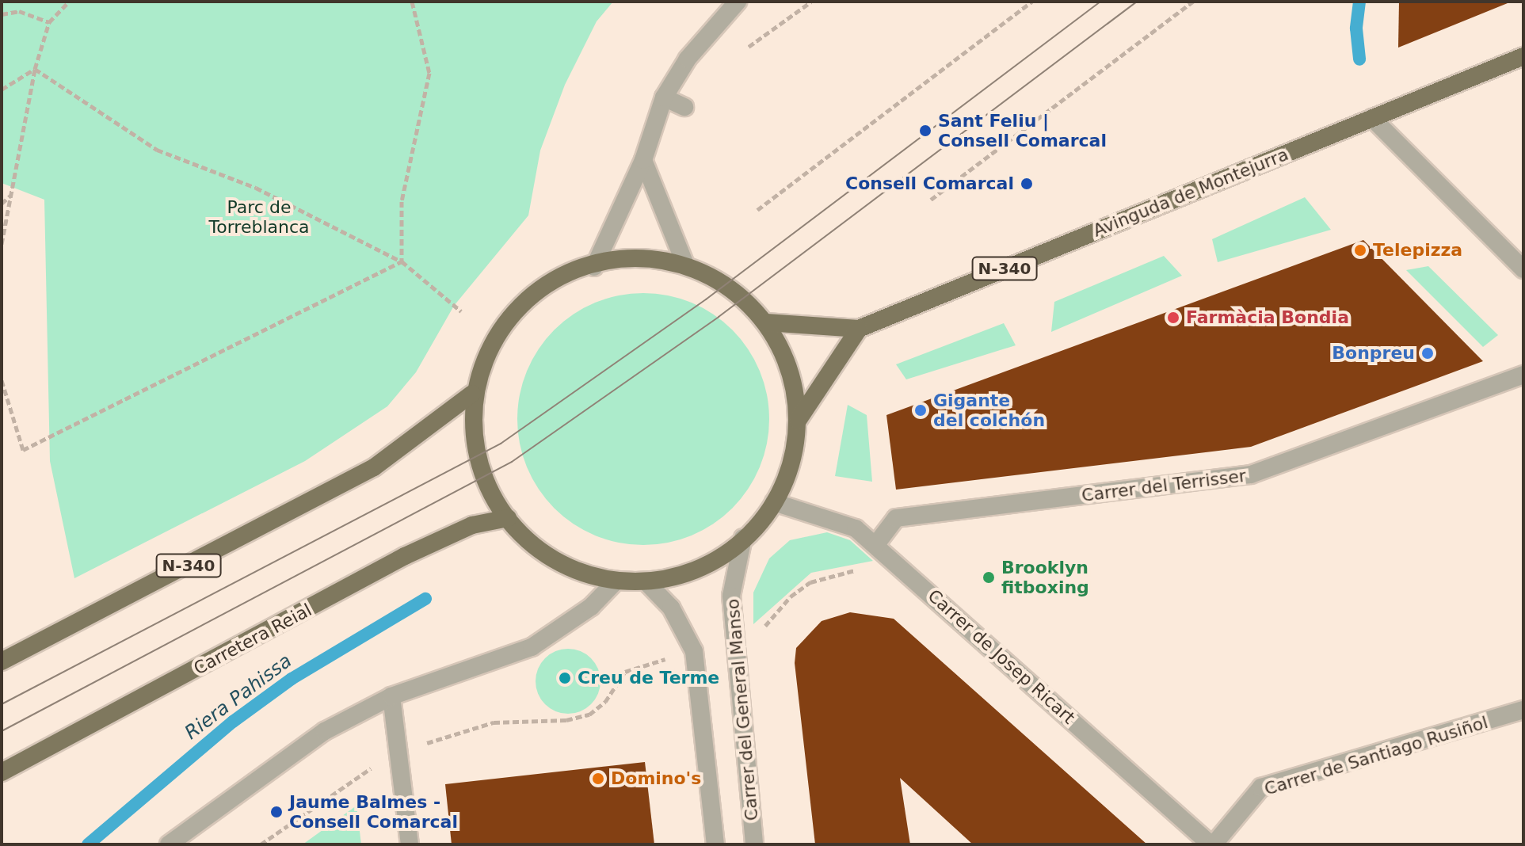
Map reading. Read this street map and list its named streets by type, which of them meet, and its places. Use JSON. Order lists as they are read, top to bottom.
{
  "streets": {
    "main road": ["Avinguda de Montejurra", "N-340", "Carretera Reial"],
    "street": [
      "Carrer del Terrisser",
      "Carrer de Josep Ricart",
      "Carrer del General Manso",
      "Carrer de Santiago Rusiñol"
    ]
  },
  "crossings": [
    ["Carrer del Terrisser", "Carrer de Josep Ricart"],
    ["Carrer de Josep Ricart", "Carrer de Santiago Rusiñol"]
  ],
  "water": ["Riera Pahissa"],
  "parks": ["Parc de Torreblanca"],
  "places": [
    "Sant Feliu | Consell Comarcal",
    "Consell Comarcal",
    "Telepizza",
    "Farmàcia Bondia",
    "Bonpreu",
    "Gigante del colchón",
    "Brooklyn fitboxing",
    "Creu de Terme",
    "Domino's",
    "Jaume Balmes - Consell Comarcal"
  ]
}
